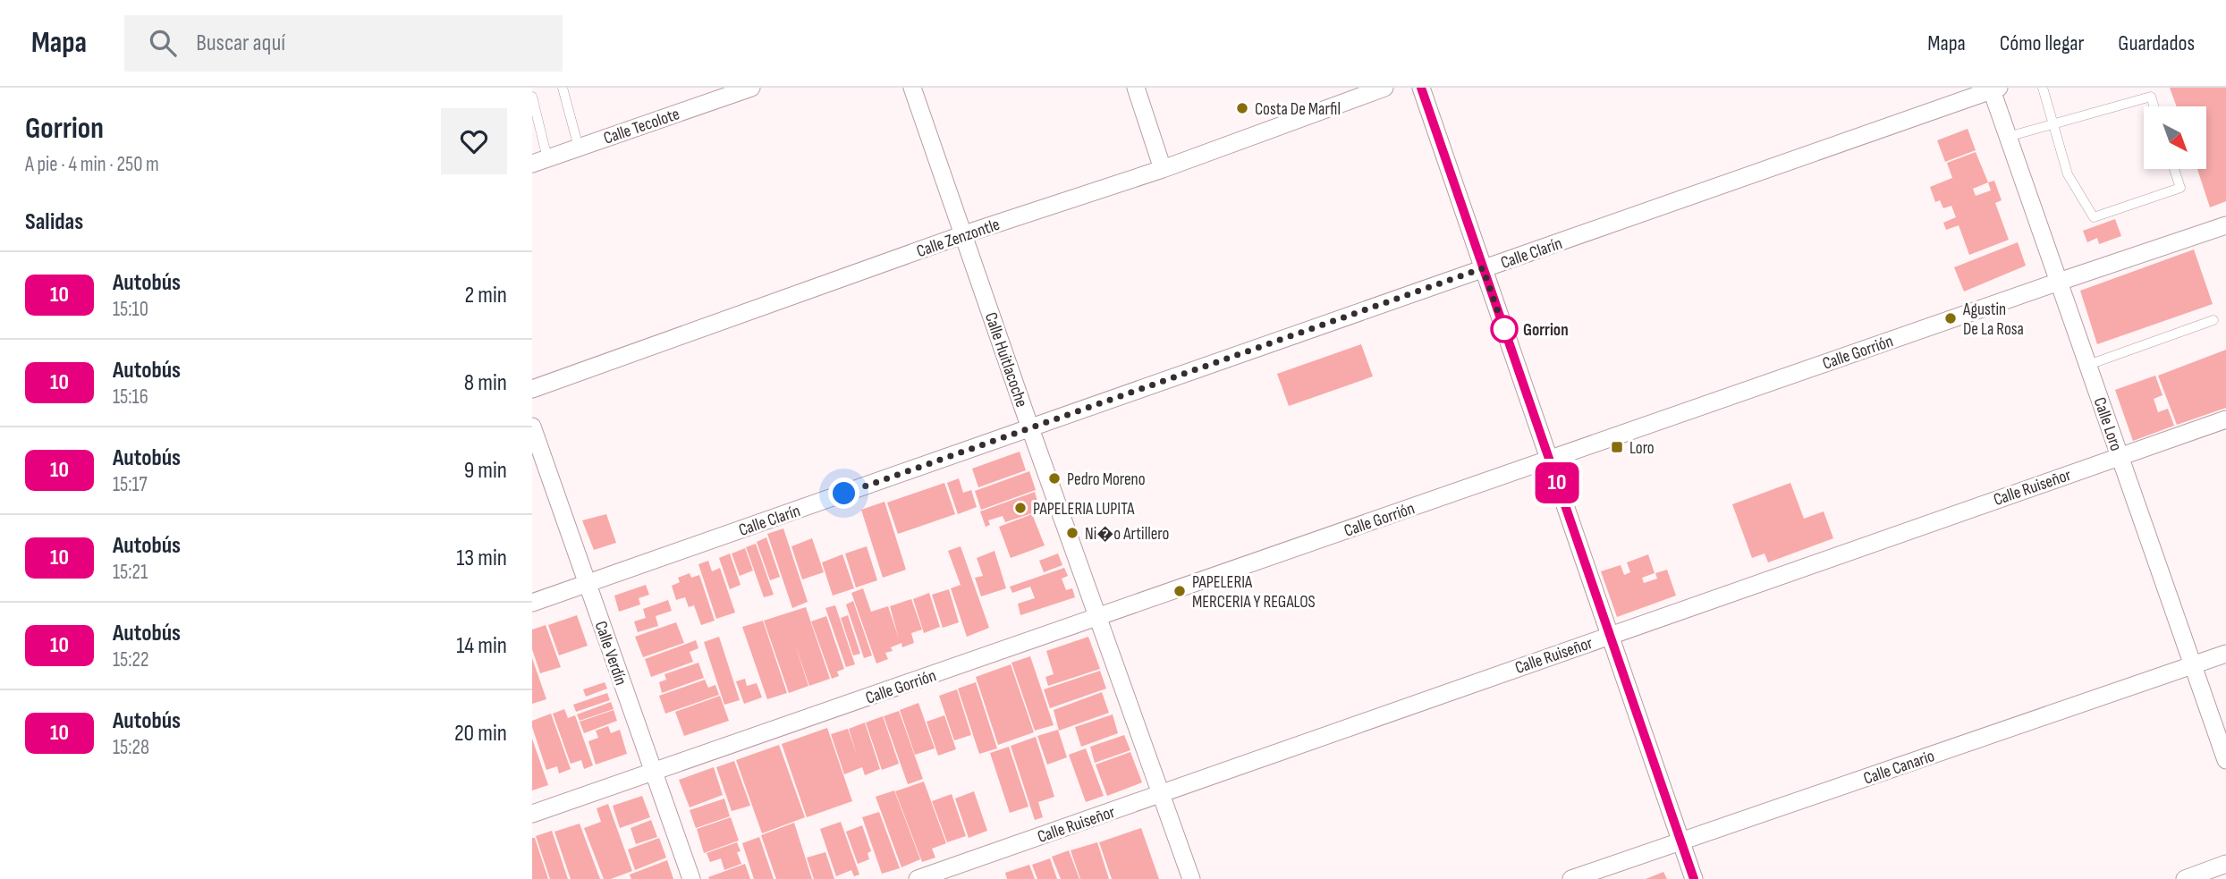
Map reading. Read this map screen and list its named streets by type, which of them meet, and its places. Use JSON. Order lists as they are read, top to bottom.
{
  "streets": {
    "street": [
      "Calle Tecolote",
      "Calle Zenzontle",
      "Calle Clarín",
      "Calle Gorrión",
      "Calle Huitlacoche",
      "Calle Loro",
      "Calle Ruiseñor",
      "Calle Verdín",
      "Calle Canario"
    ]
  },
  "crossings": [
    ["Calle Zenzontle", "Calle Huitlacoche"],
    ["Calle Clarín", "Calle Huitlacoche"],
    ["Calle Clarín", "Calle Loro"],
    ["Calle Clarín", "Calle Verdín"],
    ["Calle Gorrión", "Calle Huitlacoche"],
    ["Calle Gorrión", "Calle Loro"],
    ["Calle Gorrión", "Calle Verdín"],
    ["Calle Huitlacoche", "Calle Ruiseñor"],
    ["Calle Loro", "Calle Ruiseñor"],
    ["Calle Loro", "Calle Canario"]
  ],
  "places": {
    "other": [
      "Costa De Marfil",
      "Agustin De La Rosa",
      "Gorrion",
      "Pedro Moreno",
      "PAPELERIA LUPITA",
      "Ni�o Artillero",
      "PAPELERIA MERCERIA Y REGALOS"
    ],
    "transit": ["Loro"]
  },
  "lines": ["bus line 10"],
  "north": "bottom right",
  "page": {
    "header": "Mapa",
    "search": "Buscar aquí",
    "nav": ["Mapa", "Cómo llegar", "Guardados"],
    "heading": [
      ["Gorrion", "A pie · 4 min · 250 m"],
      "Salidas"
    ],
    "on_map": "10",
    "list": [
      {
        "mark": "10",
        "name": "Autobús",
        "note": "15:10",
        "value": "2 min"
      },
      {
        "mark": "10",
        "name": "Autobús",
        "note": "15:16",
        "value": "8 min"
      },
      {
        "mark": "10",
        "name": "Autobús",
        "note": "15:17",
        "value": "9 min"
      },
      {
        "mark": "10",
        "name": "Autobús",
        "note": "15:21",
        "value": "13 min"
      },
      {
        "mark": "10",
        "name": "Autobús",
        "note": "15:22",
        "value": "14 min"
      },
      {
        "mark": "10",
        "name": "Autobús",
        "note": "15:28",
        "value": "20 min"
      }
    ]
  }
}
